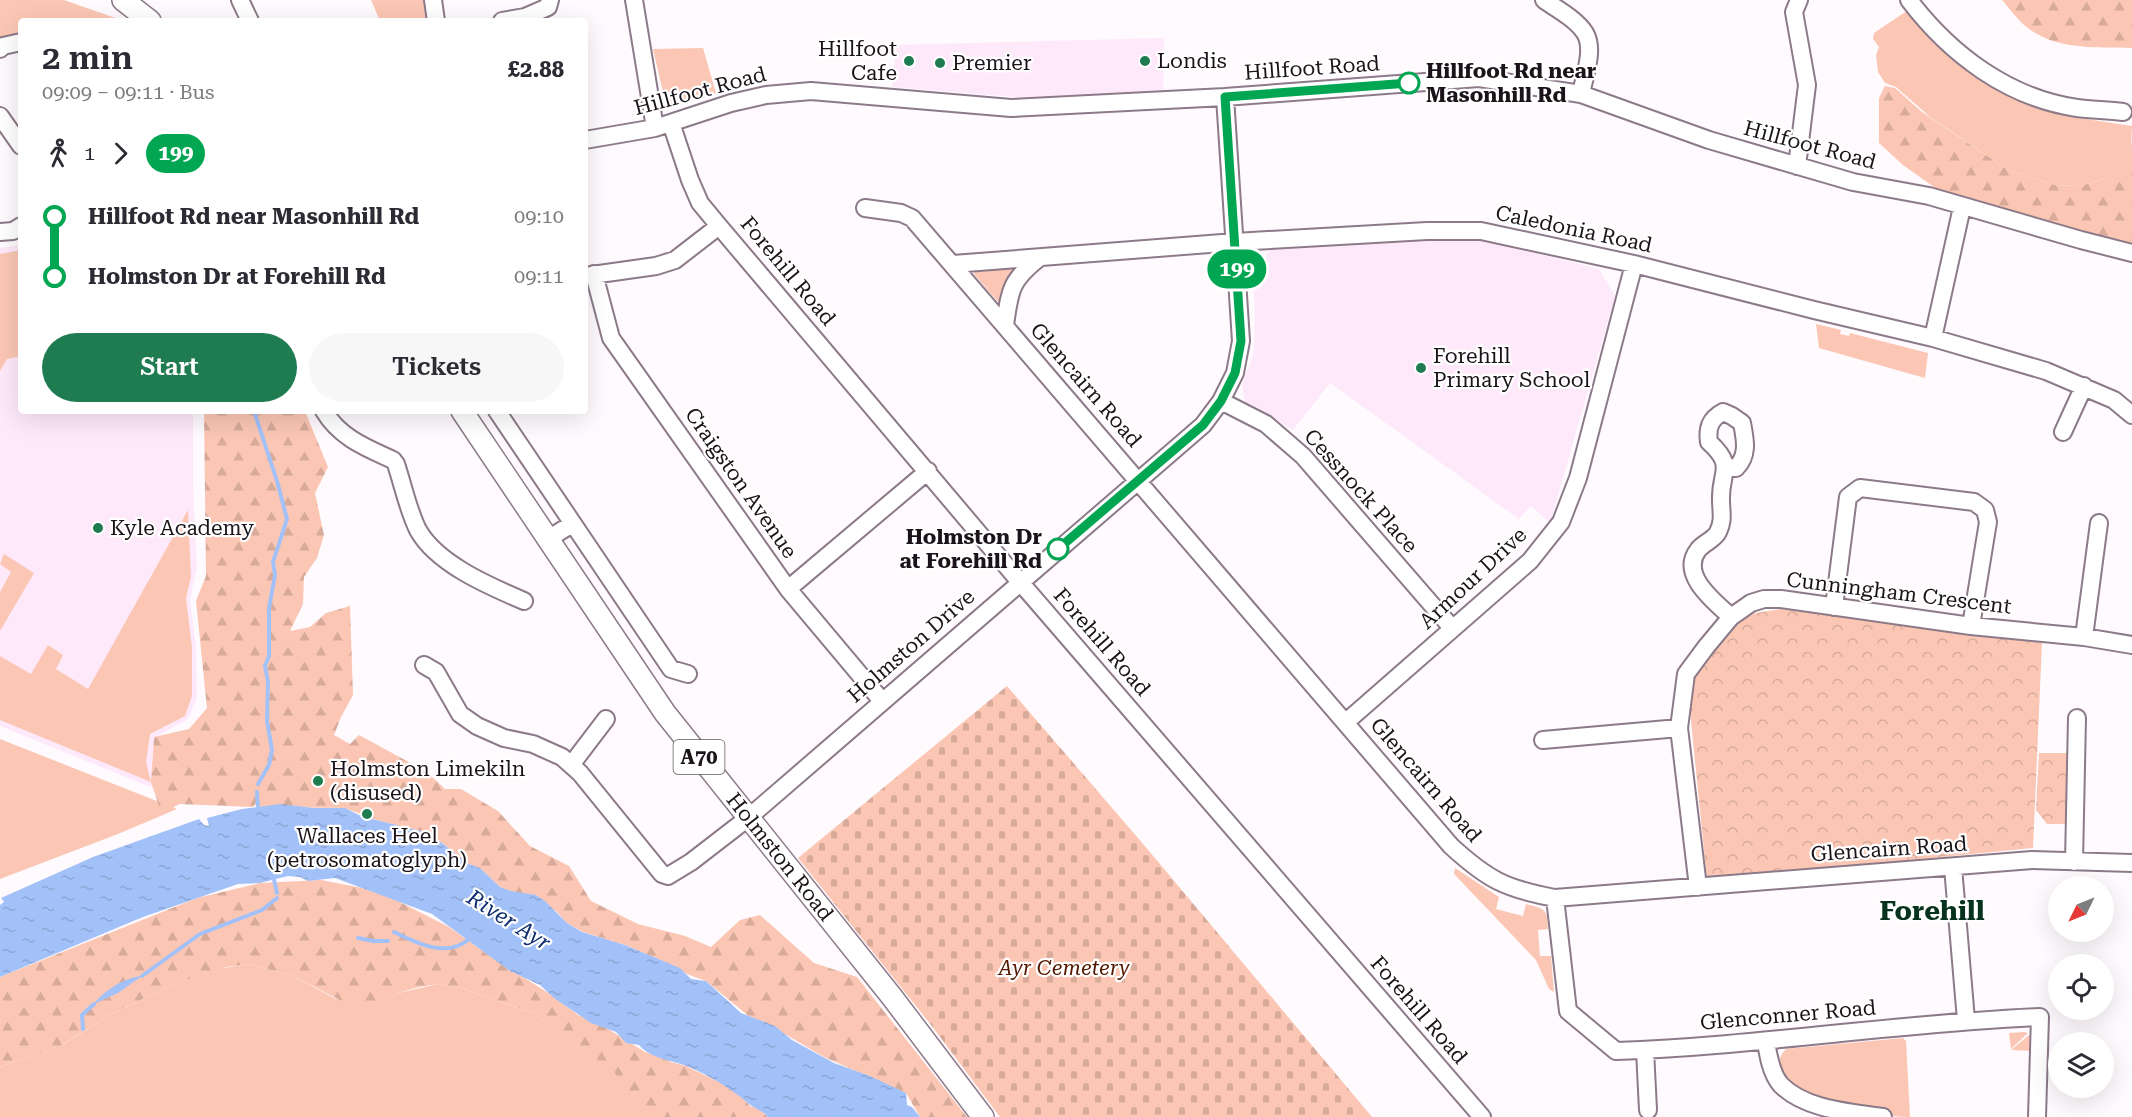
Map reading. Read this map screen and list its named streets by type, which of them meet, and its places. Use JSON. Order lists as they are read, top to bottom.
{
  "streets": {
    "main road": ["A70", "Holmston Road"],
    "street": [
      "Hillfoot Road",
      "Caledonia Road",
      "Forehill Road",
      "Glencairn Road",
      "Craigston Avenue",
      "Cessnock Place",
      "Armour Drive",
      "Cunningham Crescent",
      "Holmston Drive",
      "Glenconner Road"
    ]
  },
  "crossings": [
    ["Hillfoot Road", "Forehill Road"],
    ["Hillfoot Road", "Holmston Drive"],
    ["Caledonia Road", "Glencairn Road"],
    ["Caledonia Road", "Armour Drive"],
    ["Caledonia Road", "Holmston Drive"],
    ["Forehill Road", "Holmston Drive"],
    ["Glencairn Road", "Armour Drive"],
    ["Glencairn Road", "Cunningham Crescent"],
    ["Glencairn Road", "Holmston Drive"],
    ["Glencairn Road", "Glenconner Road"],
    ["Craigston Avenue", "Holmston Drive"],
    ["Cessnock Place", "Armour Drive"],
    ["Cessnock Place", "Holmston Drive"],
    ["Holmston Drive", "Holmston Road"]
  ],
  "districts": ["Forehill"],
  "water": ["River Ayr"],
  "parks": ["Ayr Cemetery"],
  "places": [
    "Hillfoot Cafe",
    "Londis",
    "Premier",
    "Hillfoot Rd near Masonhill Rd",
    "Forehill Primary School",
    "Kyle Academy",
    "Holmston Dr at Forehill Rd",
    "Holmston Limekiln (disused)",
    "Wallaces Heel (petrosomatoglyph)"
  ],
  "lines": ["bus line 199"],
  "north": "bottom left",
  "page": {
    "on_map": "199",
    "heading": ["2 min", "09:09 – 09:11 · Bus", "£2.88"],
    "legs": ["1", "199"],
    "list": [
      {
        "name": "Hillfoot Rd near Masonhill Rd",
        "value": "09:10"
      },
      {
        "name": "Holmston Dr at Forehill Rd",
        "value": "09:11"
      }
    ],
    "buttons": ["Start", "Tickets"]
  }
}
